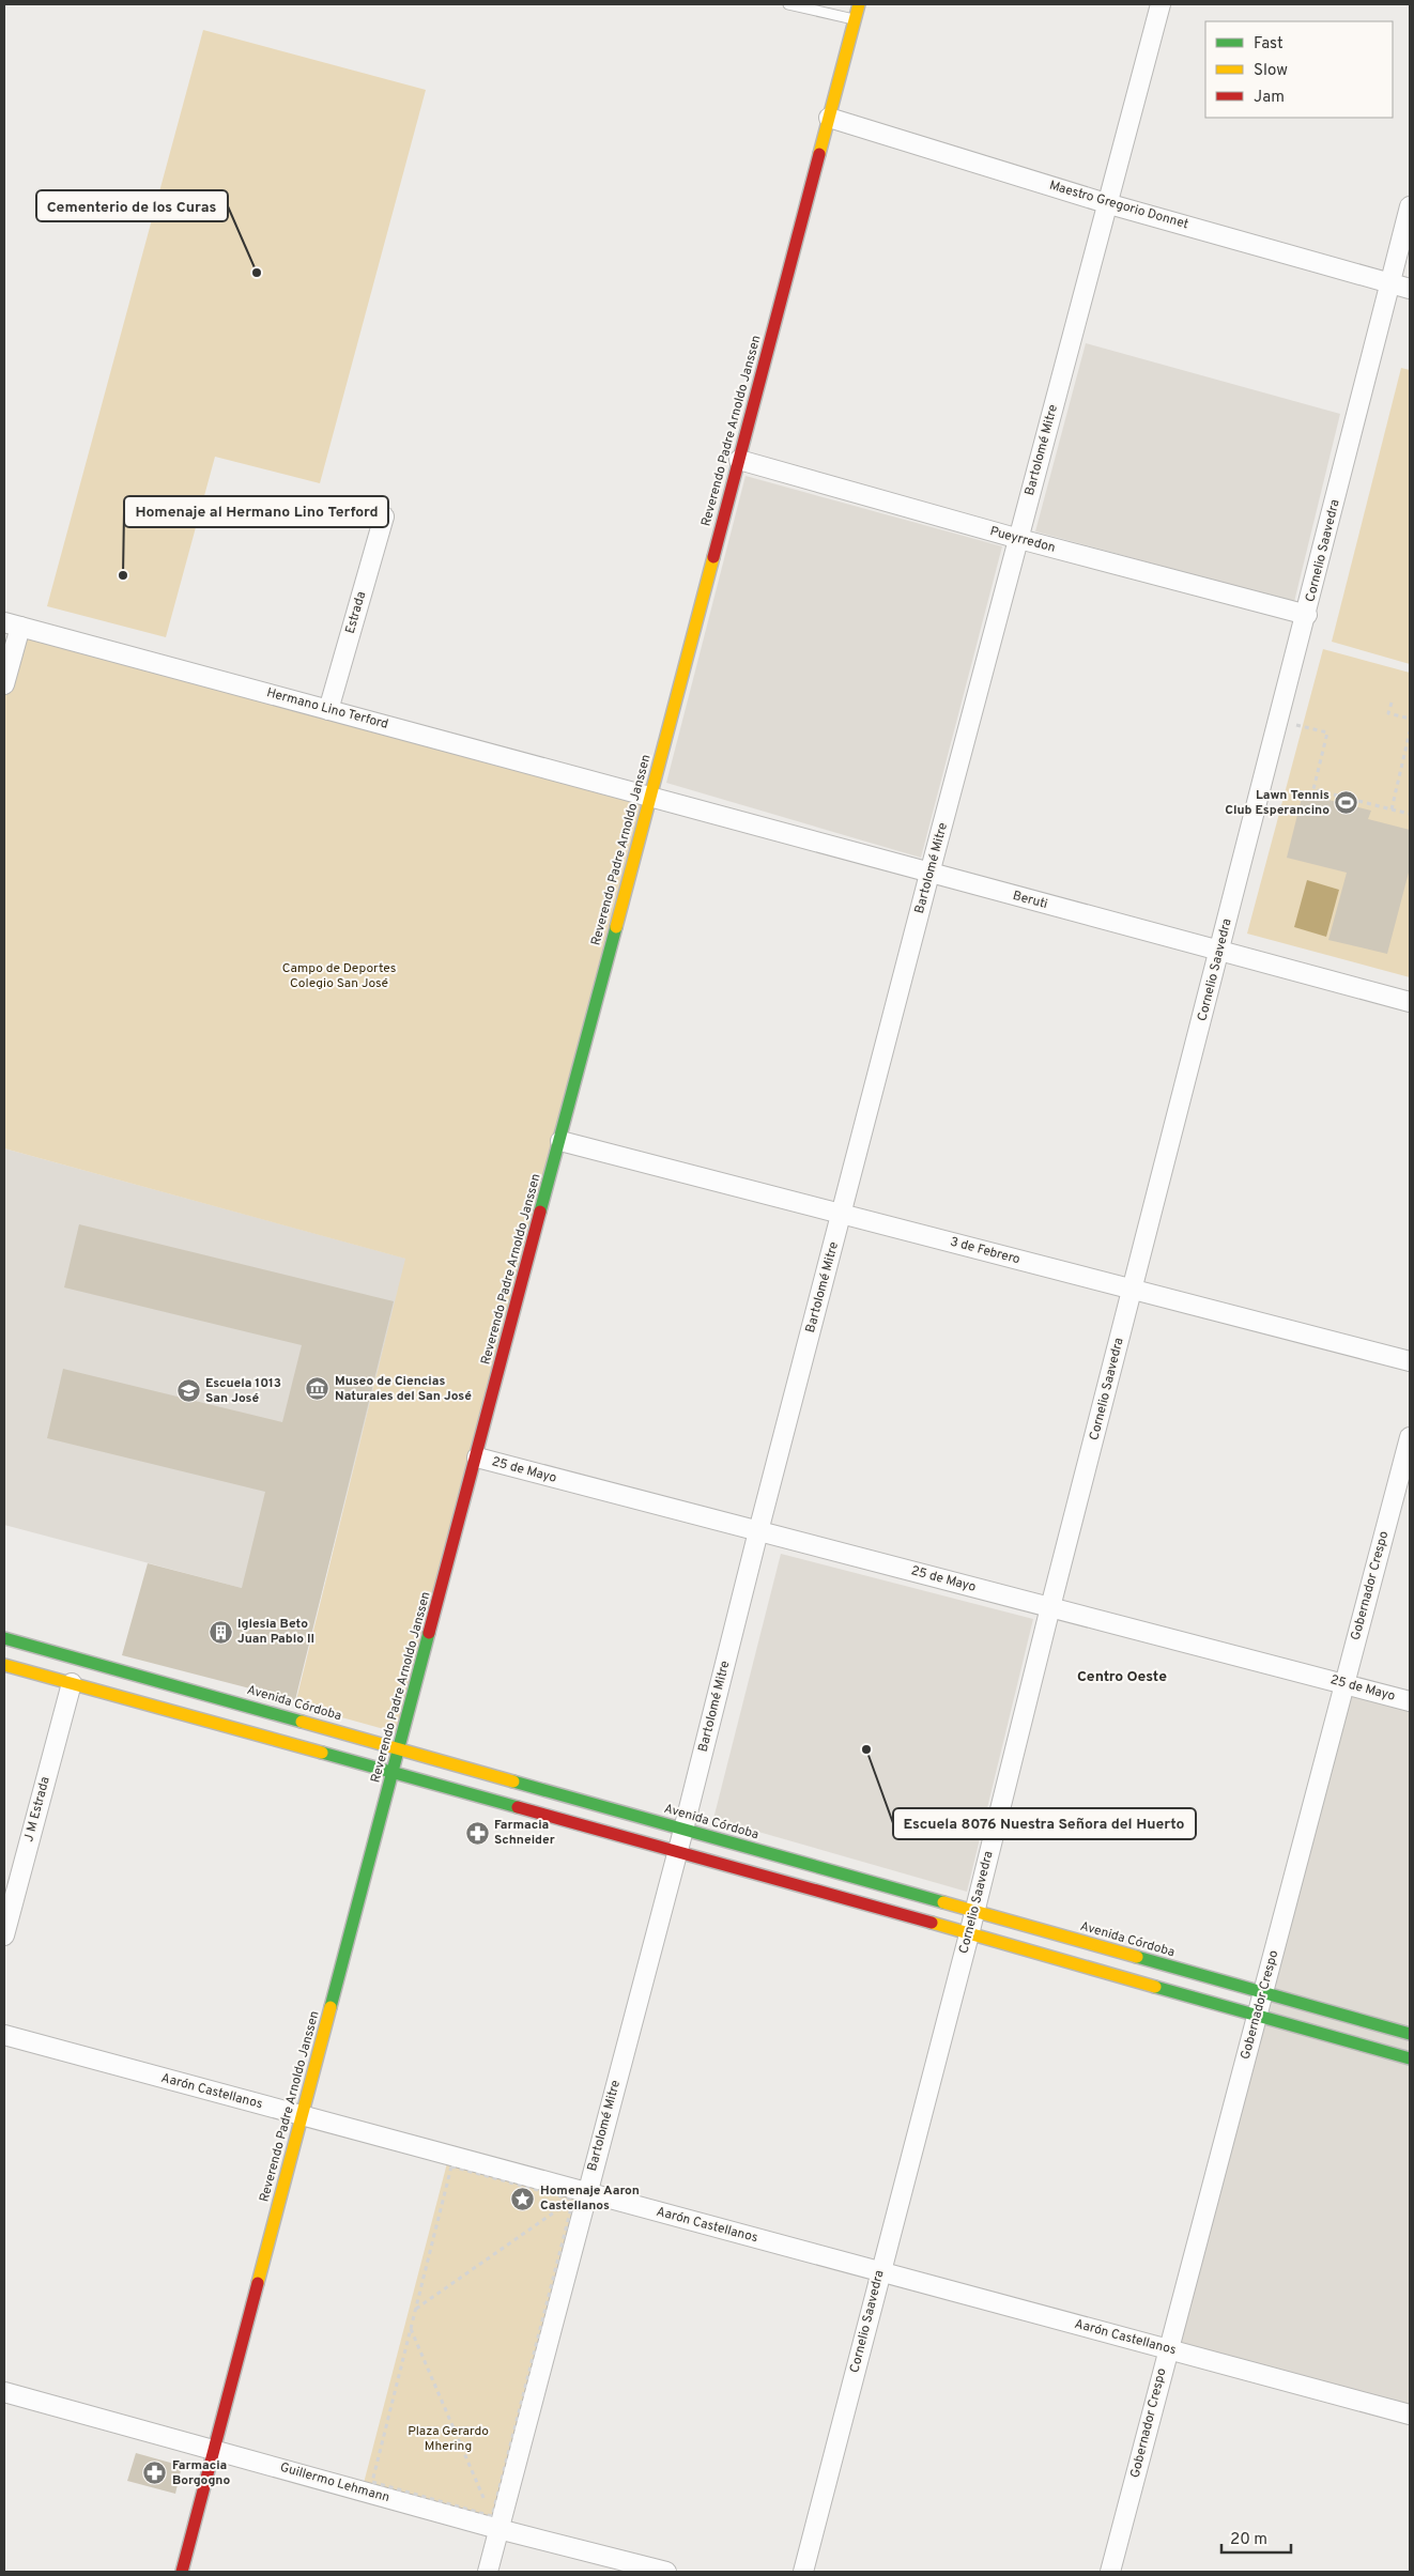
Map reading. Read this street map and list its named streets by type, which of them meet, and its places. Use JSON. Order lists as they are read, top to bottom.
{
  "streets": {
    "main road": ["Reverendo Padre Arnoldo Janssen", "Avenida Córdoba"],
    "street": [
      "Maestro Gregorio Donnet",
      "Bartolomé Mitre",
      "Pueyrredon",
      "Cornelio Saavedra",
      "Estrada",
      "Hermano Lino Terford",
      "Beruti",
      "3 de Febrero",
      "25 de Mayo",
      "Gobernador Crespo",
      "J M Estrada",
      "Aarón Castellanos",
      "Guillermo Lehmann"
    ]
  },
  "crossings": [
    ["Maestro Gregorio Donnet", "Reverendo Padre Arnoldo Janssen"],
    ["Maestro Gregorio Donnet", "Bartolomé Mitre"],
    ["Maestro Gregorio Donnet", "Cornelio Saavedra"],
    ["Reverendo Padre Arnoldo Janssen", "Pueyrredon"],
    ["Reverendo Padre Arnoldo Janssen", "Hermano Lino Terford"],
    ["Reverendo Padre Arnoldo Janssen", "Beruti"],
    ["Reverendo Padre Arnoldo Janssen", "3 de Febrero"],
    ["Reverendo Padre Arnoldo Janssen", "25 de Mayo"],
    ["Reverendo Padre Arnoldo Janssen", "Avenida Córdoba"],
    ["Reverendo Padre Arnoldo Janssen", "Aarón Castellanos"],
    ["Reverendo Padre Arnoldo Janssen", "Guillermo Lehmann"],
    ["Bartolomé Mitre", "Pueyrredon"],
    ["Bartolomé Mitre", "Beruti"],
    ["Bartolomé Mitre", "3 de Febrero"],
    ["Bartolomé Mitre", "25 de Mayo"],
    ["Bartolomé Mitre", "Avenida Córdoba"],
    ["Bartolomé Mitre", "Aarón Castellanos"],
    ["Bartolomé Mitre", "Guillermo Lehmann"],
    ["Pueyrredon", "Cornelio Saavedra"],
    ["Cornelio Saavedra", "Beruti"],
    ["Cornelio Saavedra", "3 de Febrero"],
    ["Cornelio Saavedra", "25 de Mayo"],
    ["Cornelio Saavedra", "Avenida Córdoba"],
    ["Cornelio Saavedra", "Aarón Castellanos"],
    ["Estrada", "Hermano Lino Terford"],
    ["Hermano Lino Terford", "Beruti"],
    ["25 de Mayo", "Gobernador Crespo"],
    ["Gobernador Crespo", "Avenida Córdoba"],
    ["Gobernador Crespo", "Aarón Castellanos"]
  ],
  "districts": ["Centro Oeste"],
  "parks": ["Campo de Deportes Colegio San José", "Plaza Gerardo Mhering"],
  "places": {
    "other": ["Cementerio de los Curas", "Homenaje al Hermano Lino Terford", "Escuela 8076 Nuestra Señora del Huerto"],
    "sports": ["Lawn Tennis Club Esperancino"],
    "museum": ["Museo de Ciencias Naturales del San José"],
    "school or university": ["Escuela 1013 San José"],
    "building": ["Iglesia Beto Juan Pablo II"],
    "pharmacy": ["Farmacia Schneider", "Farmacia Borgogno"],
    "place": ["Homenaje Aaron Castellanos"]
  },
  "legend": ["Fast", "Slow", "Jam"],
  "scale_bar": "20 m"
}
